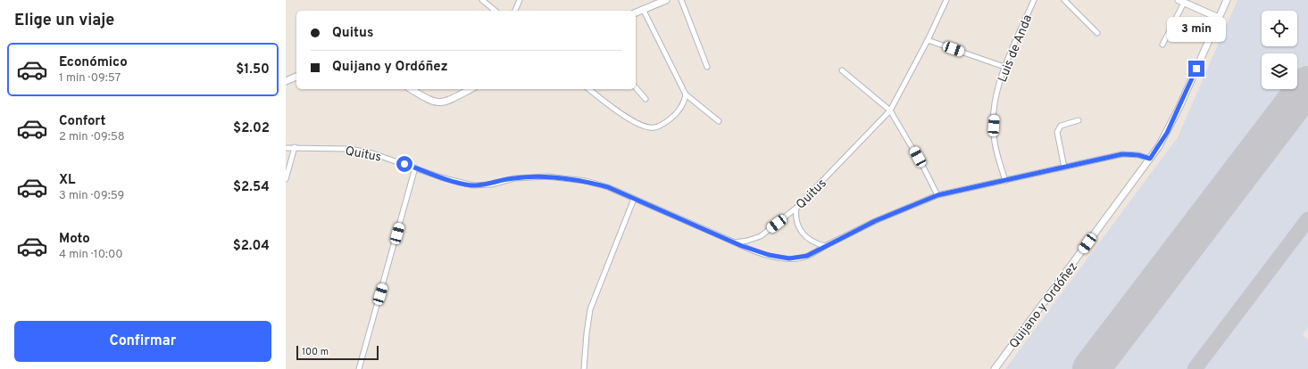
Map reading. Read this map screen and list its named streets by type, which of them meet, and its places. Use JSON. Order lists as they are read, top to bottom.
{
  "streets": {
    "street": ["Luis de Anda", "Quitus", "Quijano y Ordóñez"]
  },
  "scale_bar": "100 m",
  "page": {
    "heading": "Elige un viaje",
    "banner": ["Quitus", "Quijano y Ordóñez"],
    "bubble": "3 min",
    "list": [
      {
        "name": "Económico",
        "note": "1 min · 09:57",
        "value": "$1.50"
      },
      {
        "name": "Confort",
        "note": "2 min · 09:58",
        "value": "$2.02"
      },
      {
        "name": "XL",
        "note": "3 min · 09:59",
        "value": "$2.54"
      },
      {
        "name": "Moto",
        "note": "4 min · 10:00",
        "value": "$2.04"
      }
    ],
    "buttons": "Confirmar",
    "scale": "100 m"
  }
}
